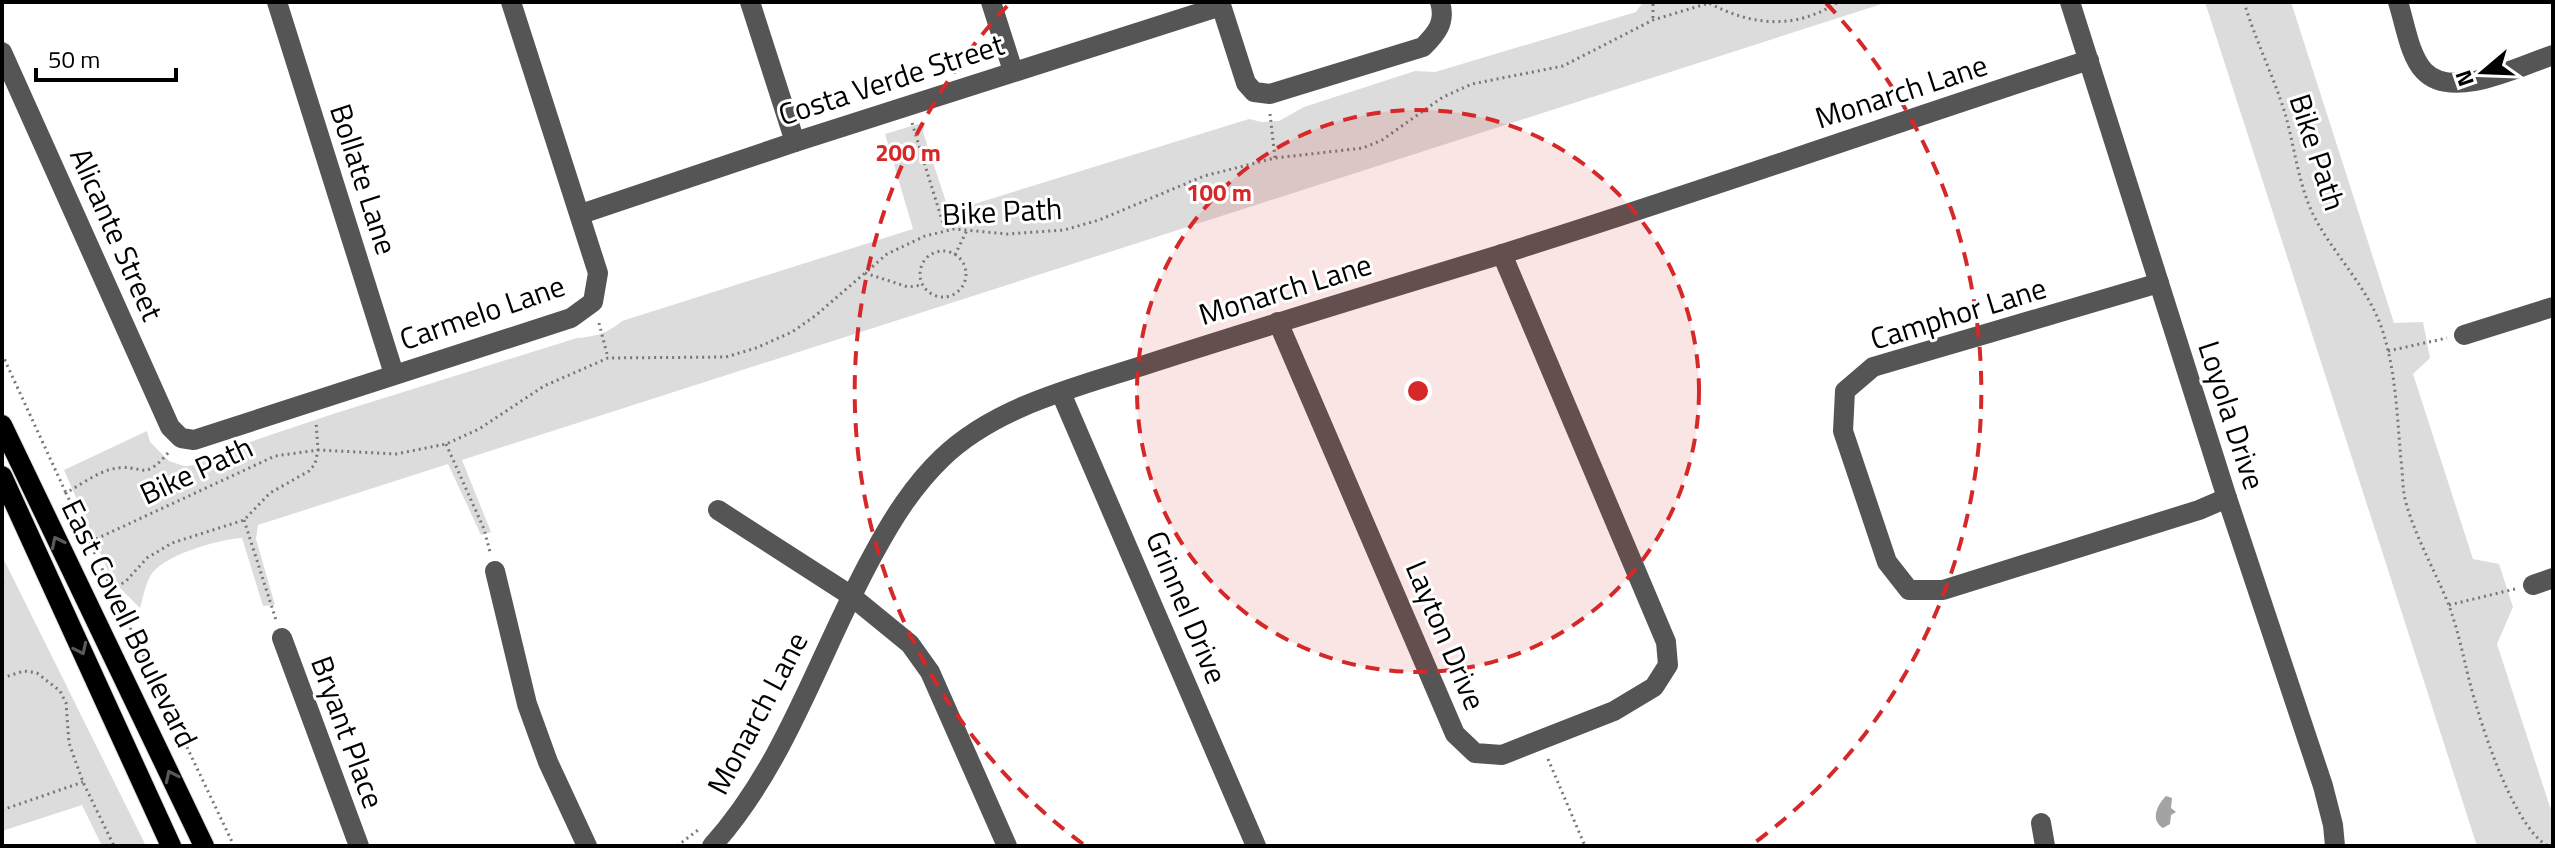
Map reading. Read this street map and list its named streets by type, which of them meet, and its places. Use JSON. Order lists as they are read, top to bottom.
{
  "streets": {
    "main road": ["East Covell Boulevard"],
    "street": [
      "Costa Verde Street",
      "Monarch Lane",
      "Bollate Lane",
      "Alicante Street",
      "Carmelo Lane",
      "Camphor Lane",
      "Loyola Drive",
      "Grinnel Drive",
      "Layton Drive",
      "Bryant Place"
    ],
    "path": ["Bike Path"]
  },
  "crossings": [
    ["Costa Verde Street", "Carmelo Lane"],
    ["Monarch Lane", "Loyola Drive"],
    ["Monarch Lane", "Grinnel Drive"],
    ["Monarch Lane", "Layton Drive"],
    ["Bollate Lane", "Carmelo Lane"],
    ["Alicante Street", "Carmelo Lane"],
    ["Camphor Lane", "Loyola Drive"]
  ],
  "scale_bar": "50 m",
  "north": "left",
  "rings": ["200 m", "100 m"]
}
